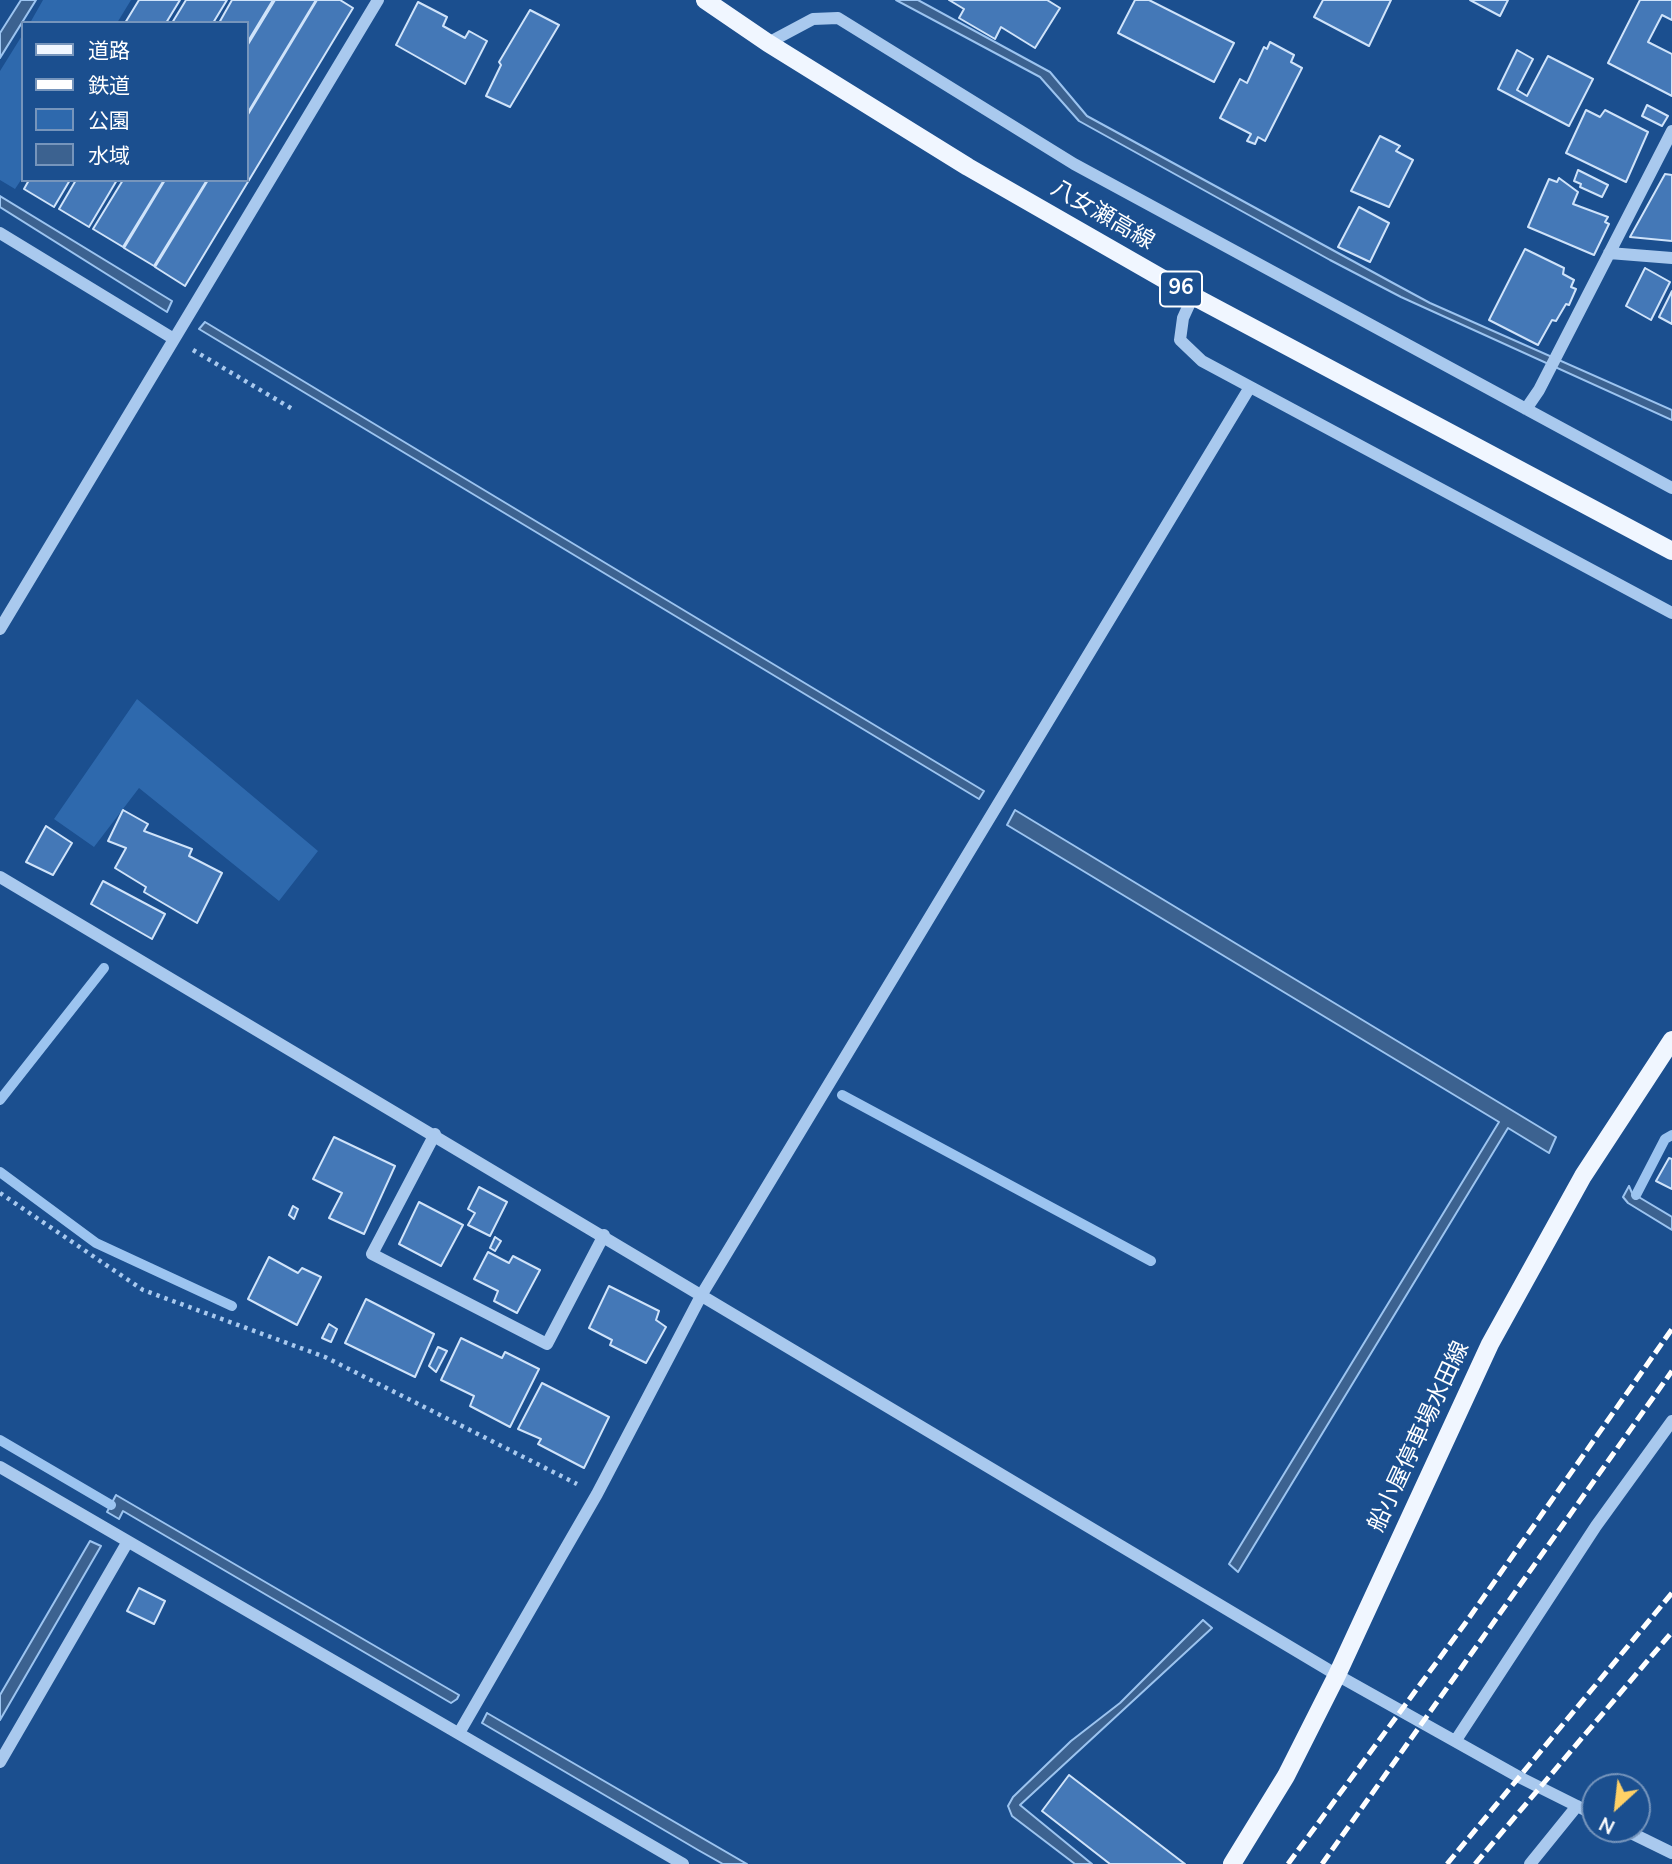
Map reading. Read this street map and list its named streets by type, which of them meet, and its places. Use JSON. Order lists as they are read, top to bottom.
{
  "streets": {
    "main road": ["八女瀬高線", "96", "船小屋停車場水田線"]
  },
  "legend": [
    "道路",
    "鉄道",
    "公園",
    "水域"
  ],
  "north": "bottom left"
}
